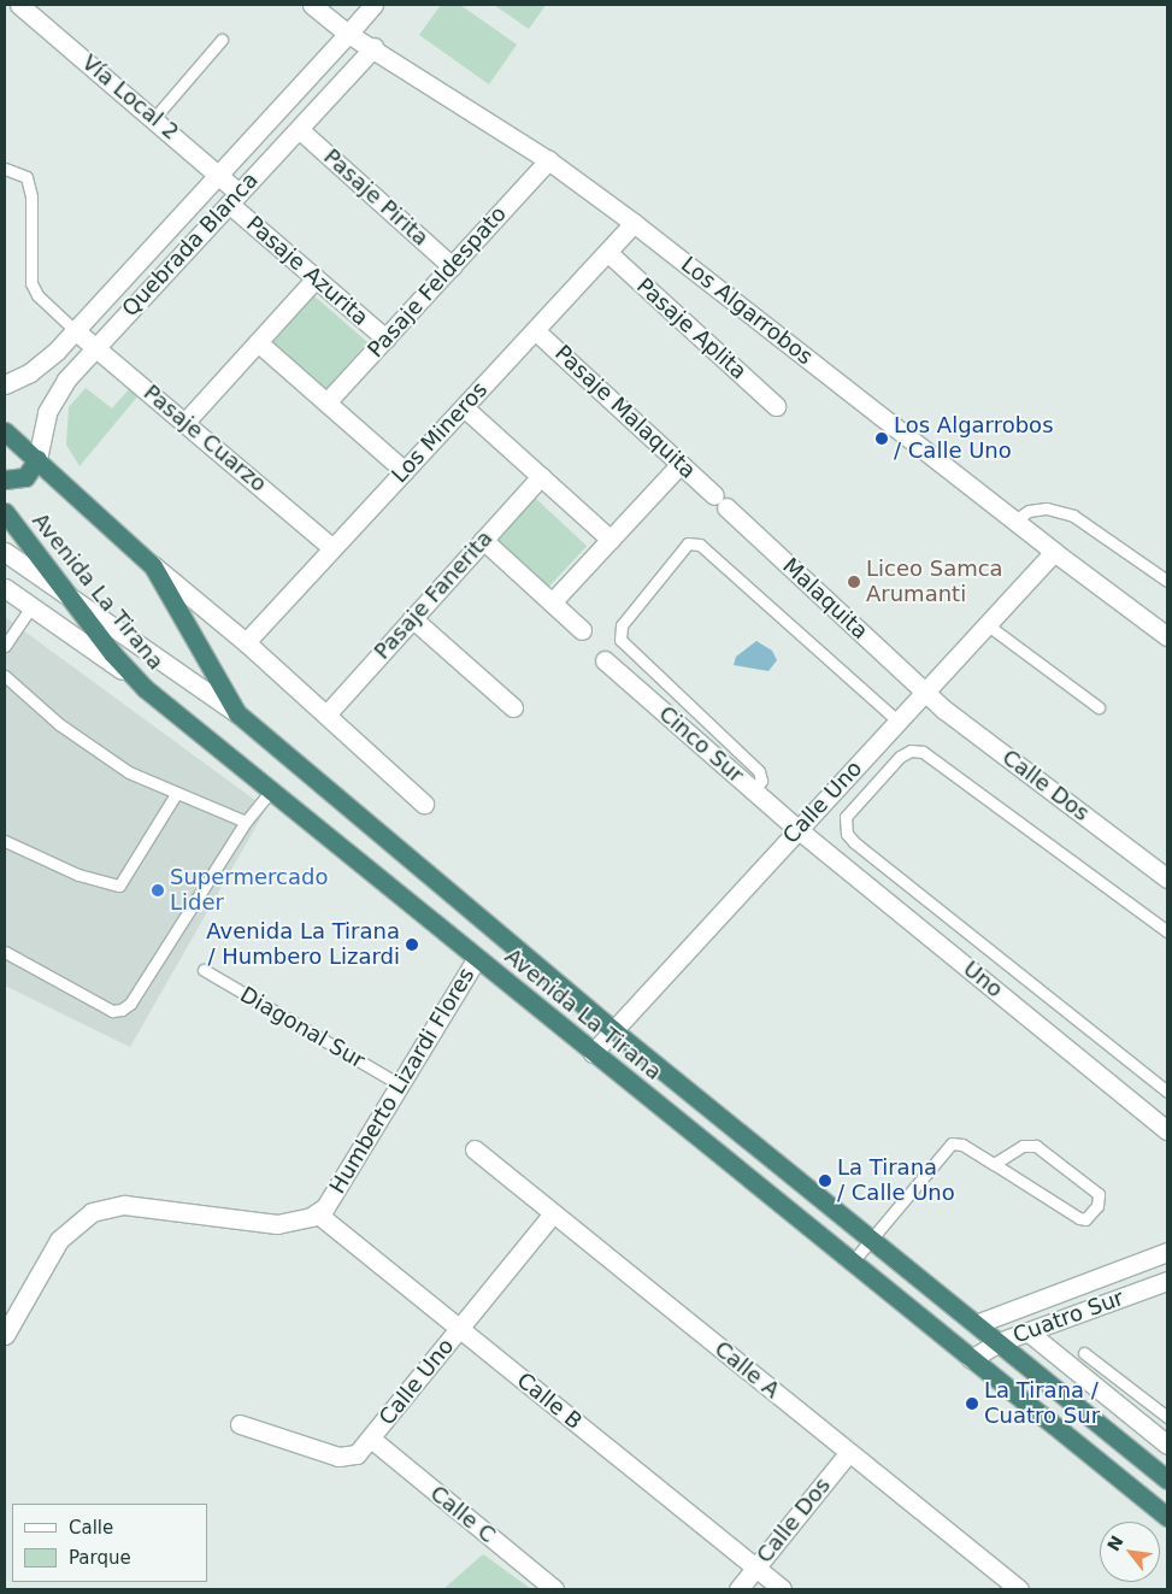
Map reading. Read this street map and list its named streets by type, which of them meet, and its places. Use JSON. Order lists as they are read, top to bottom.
{
  "streets": {
    "highway": ["Avenida La Tirana"],
    "street": [
      "Vía Local 2",
      "Pasaje Pirita",
      "Quebrada Blanca",
      "Pasaje Azurita",
      "Pasaje Feldespato",
      "Los Algarrobos",
      "Pasaje Aplita",
      "Pasaje Malaquita",
      "Los Mineros",
      "Pasaje Cuarzo",
      "Pasaje Fanerita",
      "Malaquita",
      "Cinco Sur",
      "Calle Dos",
      "Calle Uno",
      "Uno",
      "Humberto Lizardi Flores",
      "Cuatro Sur",
      "Calle A",
      "Calle B",
      "Calle C"
    ],
    "lane": ["Diagonal Sur"]
  },
  "crossings": [
    ["Vía Local 2", "Quebrada Blanca"],
    ["Vía Local 2", "Pasaje Azurita"],
    ["Pasaje Pirita", "Quebrada Blanca"],
    ["Pasaje Pirita", "Pasaje Feldespato"],
    ["Quebrada Blanca", "Pasaje Azurita"],
    ["Quebrada Blanca", "Los Algarrobos"],
    ["Quebrada Blanca", "Pasaje Cuarzo"],
    ["Quebrada Blanca", "Avenida La Tirana"],
    ["Pasaje Azurita", "Pasaje Feldespato"],
    ["Pasaje Feldespato", "Los Algarrobos"],
    ["Los Algarrobos", "Los Mineros"],
    ["Los Algarrobos", "Calle Uno"],
    ["Pasaje Aplita", "Los Mineros"],
    ["Pasaje Malaquita", "Los Mineros"],
    ["Pasaje Malaquita", "Malaquita"],
    ["Los Mineros", "Pasaje Cuarzo"],
    ["Los Mineros", "Avenida La Tirana"],
    ["Avenida La Tirana", "Pasaje Fanerita"],
    ["Avenida La Tirana", "Calle Uno"],
    ["Avenida La Tirana", "Humberto Lizardi Flores"],
    ["Avenida La Tirana", "Cuatro Sur"],
    ["Malaquita", "Calle Dos"],
    ["Malaquita", "Calle Uno"],
    ["Cinco Sur", "Calle Uno"],
    ["Cinco Sur", "Uno"],
    ["Calle Dos", "Calle Uno"],
    ["Calle Dos", "Calle A"],
    ["Calle Dos", "Calle B"],
    ["Calle Uno", "Uno"],
    ["Calle Uno", "Calle A"],
    ["Calle Uno", "Calle B"],
    ["Calle Uno", "Calle C"],
    ["Diagonal Sur", "Humberto Lizardi Flores"],
    ["Humberto Lizardi Flores", "Calle B"]
  ],
  "places": [
    "Los Algarrobos / Calle Uno",
    "Liceo Samca Arumanti",
    "Supermercado Lider",
    "Avenida La Tirana / Humbero Lizardi",
    "La Tirana / Calle Uno",
    "La Tirana / Cuatro Sur"
  ],
  "legend": ["Calle", "Parque"],
  "north": "top left"
}
